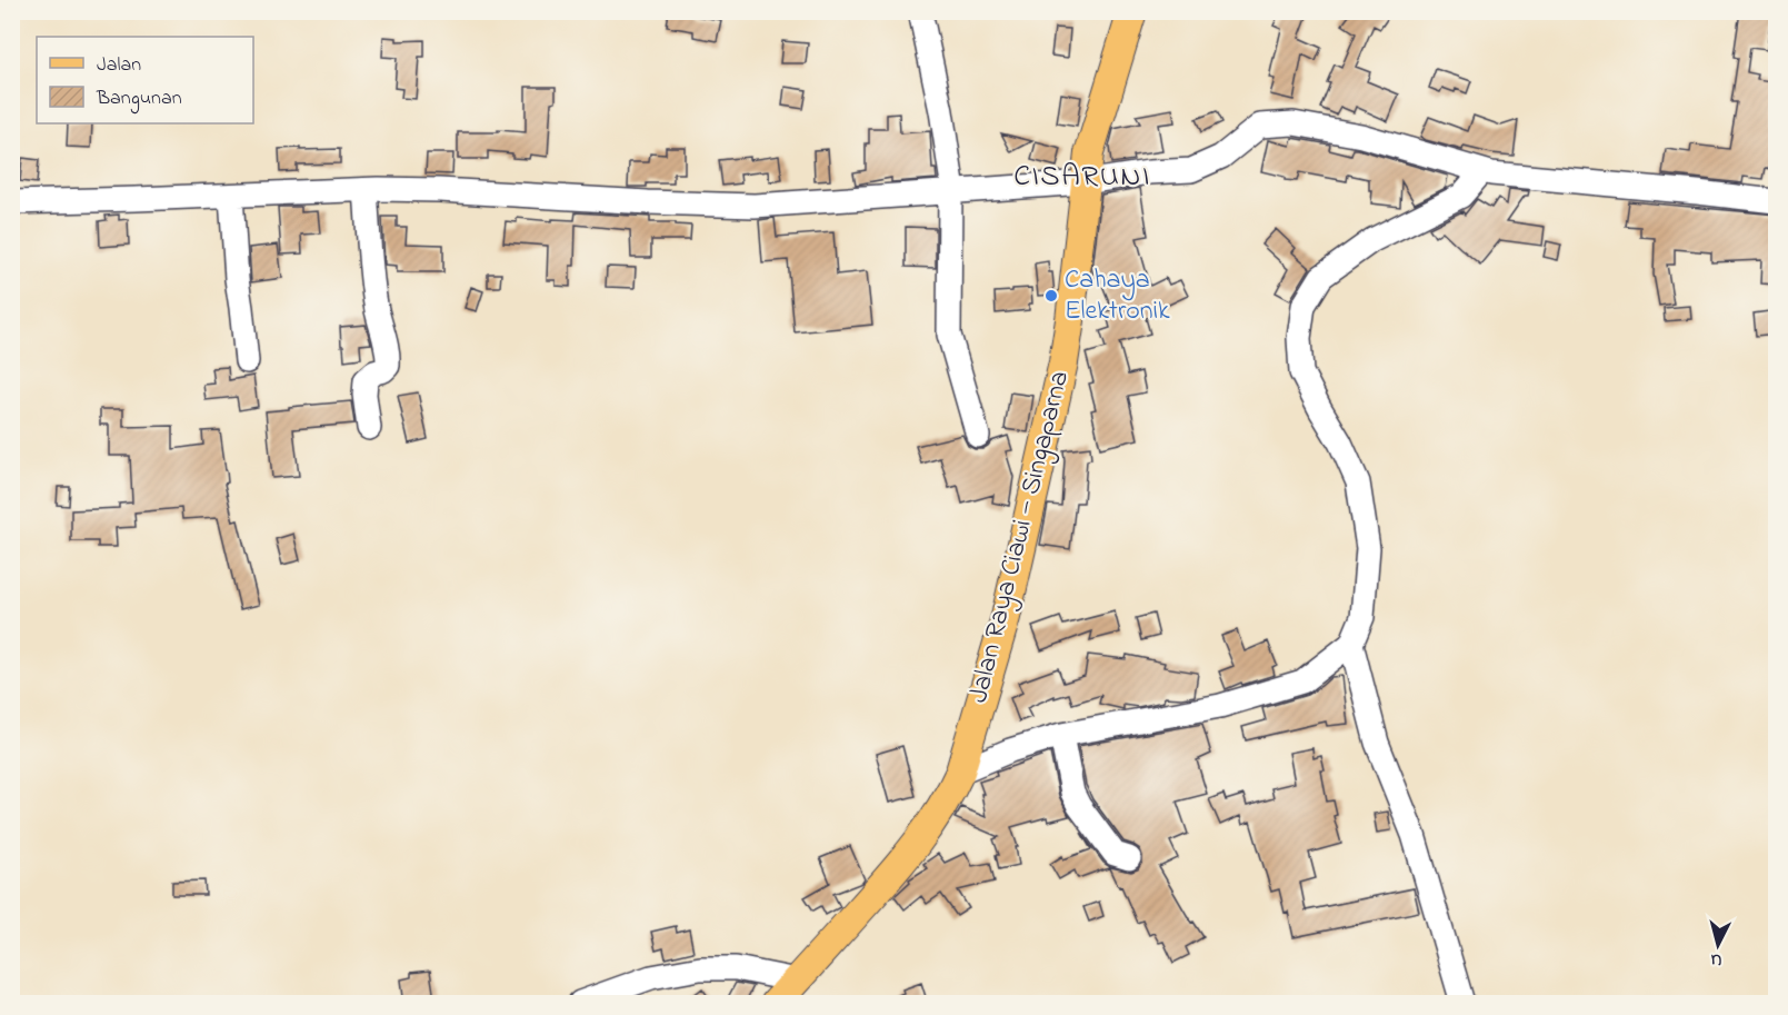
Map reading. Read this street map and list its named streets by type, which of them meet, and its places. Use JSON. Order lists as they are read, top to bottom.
{
  "streets": {
    "main road": ["Jalan Raya Ciawi — Singaparna"]
  },
  "districts": ["CISARUNI"],
  "places": ["Cahaya Elektronik"],
  "legend": ["Jalan", "Bangunan"],
  "north": "bottom"
}
